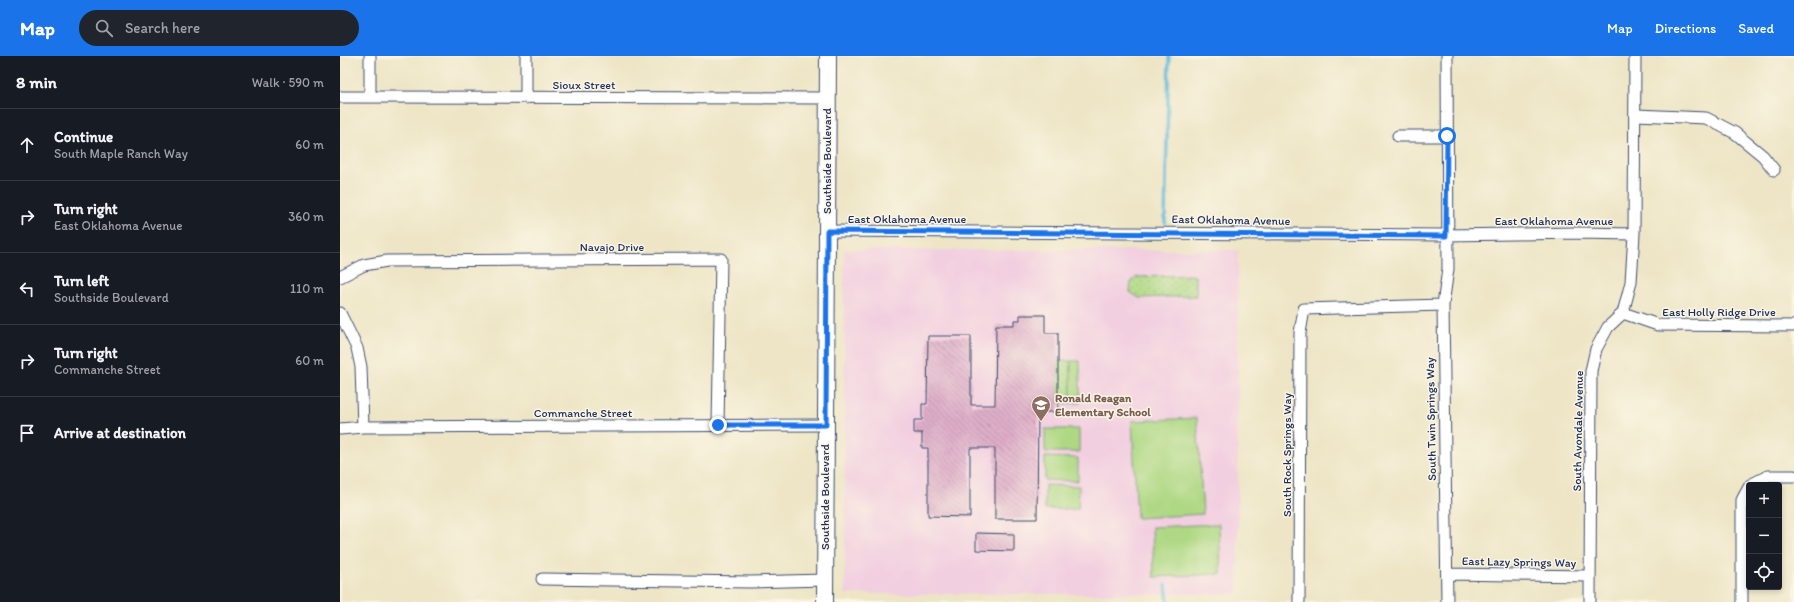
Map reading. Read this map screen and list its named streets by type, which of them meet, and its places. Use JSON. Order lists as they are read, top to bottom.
{
  "streets": {
    "main road": ["Southside Boulevard"],
    "street": [
      "Sioux Street",
      "East Oklahoma Avenue",
      "Navajo Drive",
      "East Holly Ridge Drive",
      "Commanche Street",
      "South Twin Springs Way",
      "South Avondale Avenue",
      "South Rock Springs Way",
      "East Lazy Springs Way"
    ]
  },
  "crossings": [
    ["Sioux Street", "Southside Boulevard"],
    ["Southside Boulevard", "East Oklahoma Avenue"],
    ["Southside Boulevard", "Commanche Street"],
    ["East Oklahoma Avenue", "South Twin Springs Way"],
    ["Navajo Drive", "Commanche Street"],
    ["East Holly Ridge Drive", "South Avondale Avenue"],
    ["South Twin Springs Way", "South Rock Springs Way"],
    ["South Twin Springs Way", "East Lazy Springs Way"],
    ["South Avondale Avenue", "East Lazy Springs Way"]
  ],
  "places": {
    "school or university": ["Ronald Reagan Elementary School"]
  },
  "page": {
    "header": "Map",
    "search": "Search here",
    "nav": ["Map", "Directions", "Saved"],
    "heading": ["8 min", "Walk · 590 m"],
    "list": [
      ["Continue", "South Maple Ranch Way", "60 m"],
      ["Turn right", "East Oklahoma Avenue", "360 m"],
      ["Turn left", "Southside Boulevard", "110 m"],
      ["Turn right", "Commanche Street", "60 m"],
      "Arrive at destination"
    ],
    "map_buttons": ["+", "−"]
  }
}
